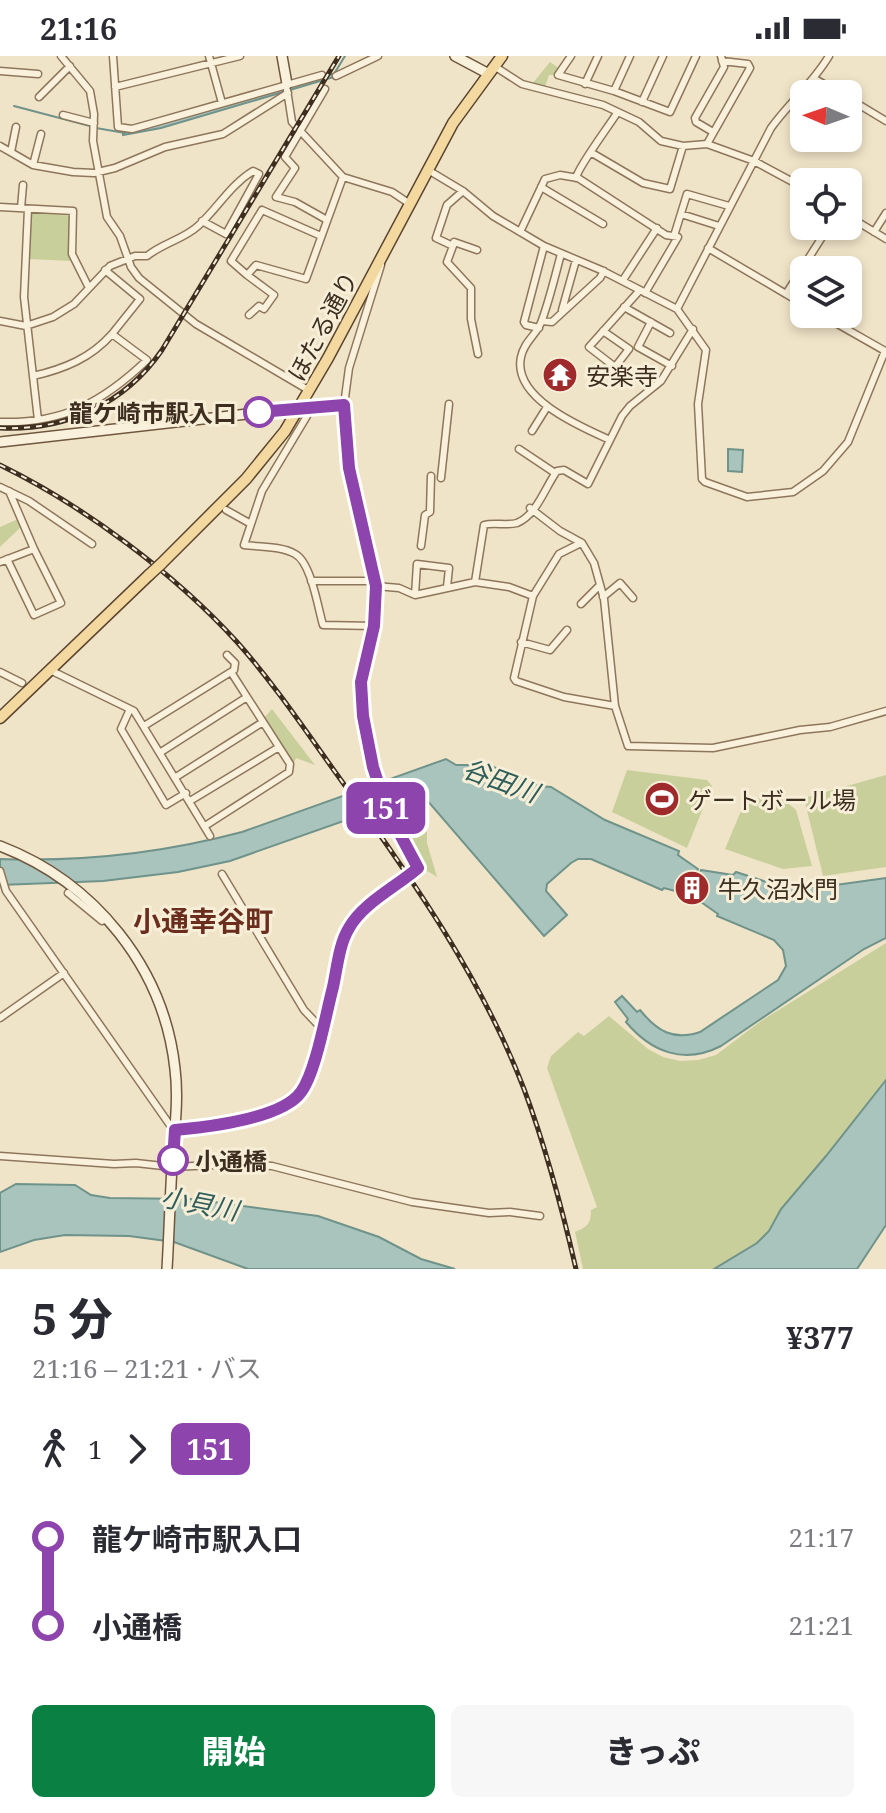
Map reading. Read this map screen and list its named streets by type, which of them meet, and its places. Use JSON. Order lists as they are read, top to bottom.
{
  "streets": {
    "main road": ["ほたる通り"]
  },
  "districts": ["小通幸谷町"],
  "water": ["谷田川", "小貝川"],
  "places": {
    "temple": ["安楽寺"],
    "other": ["龍ケ崎市駅入口", "小通橋"],
    "sports": ["ゲートボール場"],
    "building": ["牛久沼水門"]
  },
  "lines": ["bus line 151"],
  "north": "left",
  "page": {
    "status": "21:16",
    "on_map": "151",
    "heading": ["5 分", "21:16 – 21:21 · バス", "¥377"],
    "legs": ["1", "151"],
    "list": [
      {
        "name": "龍ケ崎市駅入口",
        "value": "21:17"
      },
      {
        "name": "小通橋",
        "value": "21:21"
      }
    ],
    "buttons": ["開始", "きっぷ"]
  }
}
